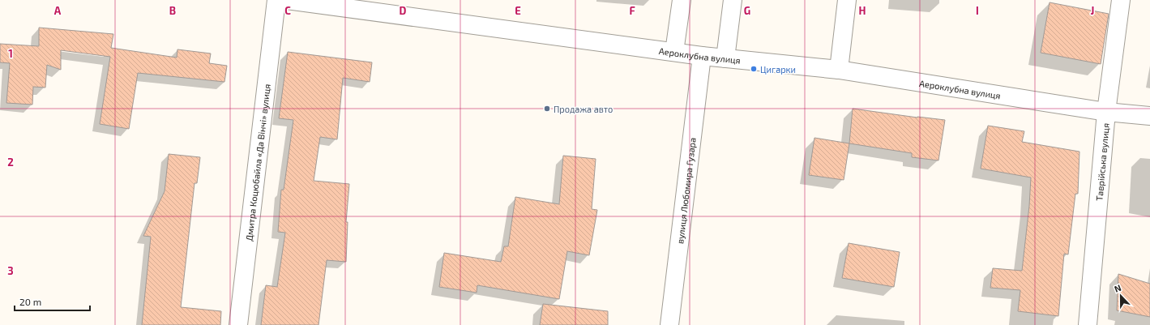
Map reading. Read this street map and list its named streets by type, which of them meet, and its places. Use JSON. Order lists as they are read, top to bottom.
{
  "streets": {
    "street": [
      "Аероклубна вулиця",
      "Дмитра Коцюбайла «Да Вінчі» вулиця",
      "Таврійська вулиця",
      "вулиця Любомира Гузара"
    ]
  },
  "crossings": [
    ["Аероклубна вулиця", "Таврійська вулиця"],
    ["Аероклубна вулиця", "вулиця Любомира Гузара"]
  ],
  "places": ["Цигарки", "Продажа авто"],
  "scale_bar": "20 m",
  "north": "top",
  "grid": {
    "columns": [
      "A",
      "B",
      "C",
      "D",
      "E",
      "F",
      "G",
      "H",
      "I",
      "J"
    ],
    "rows": ["1", "2", "3"]
  }
}
